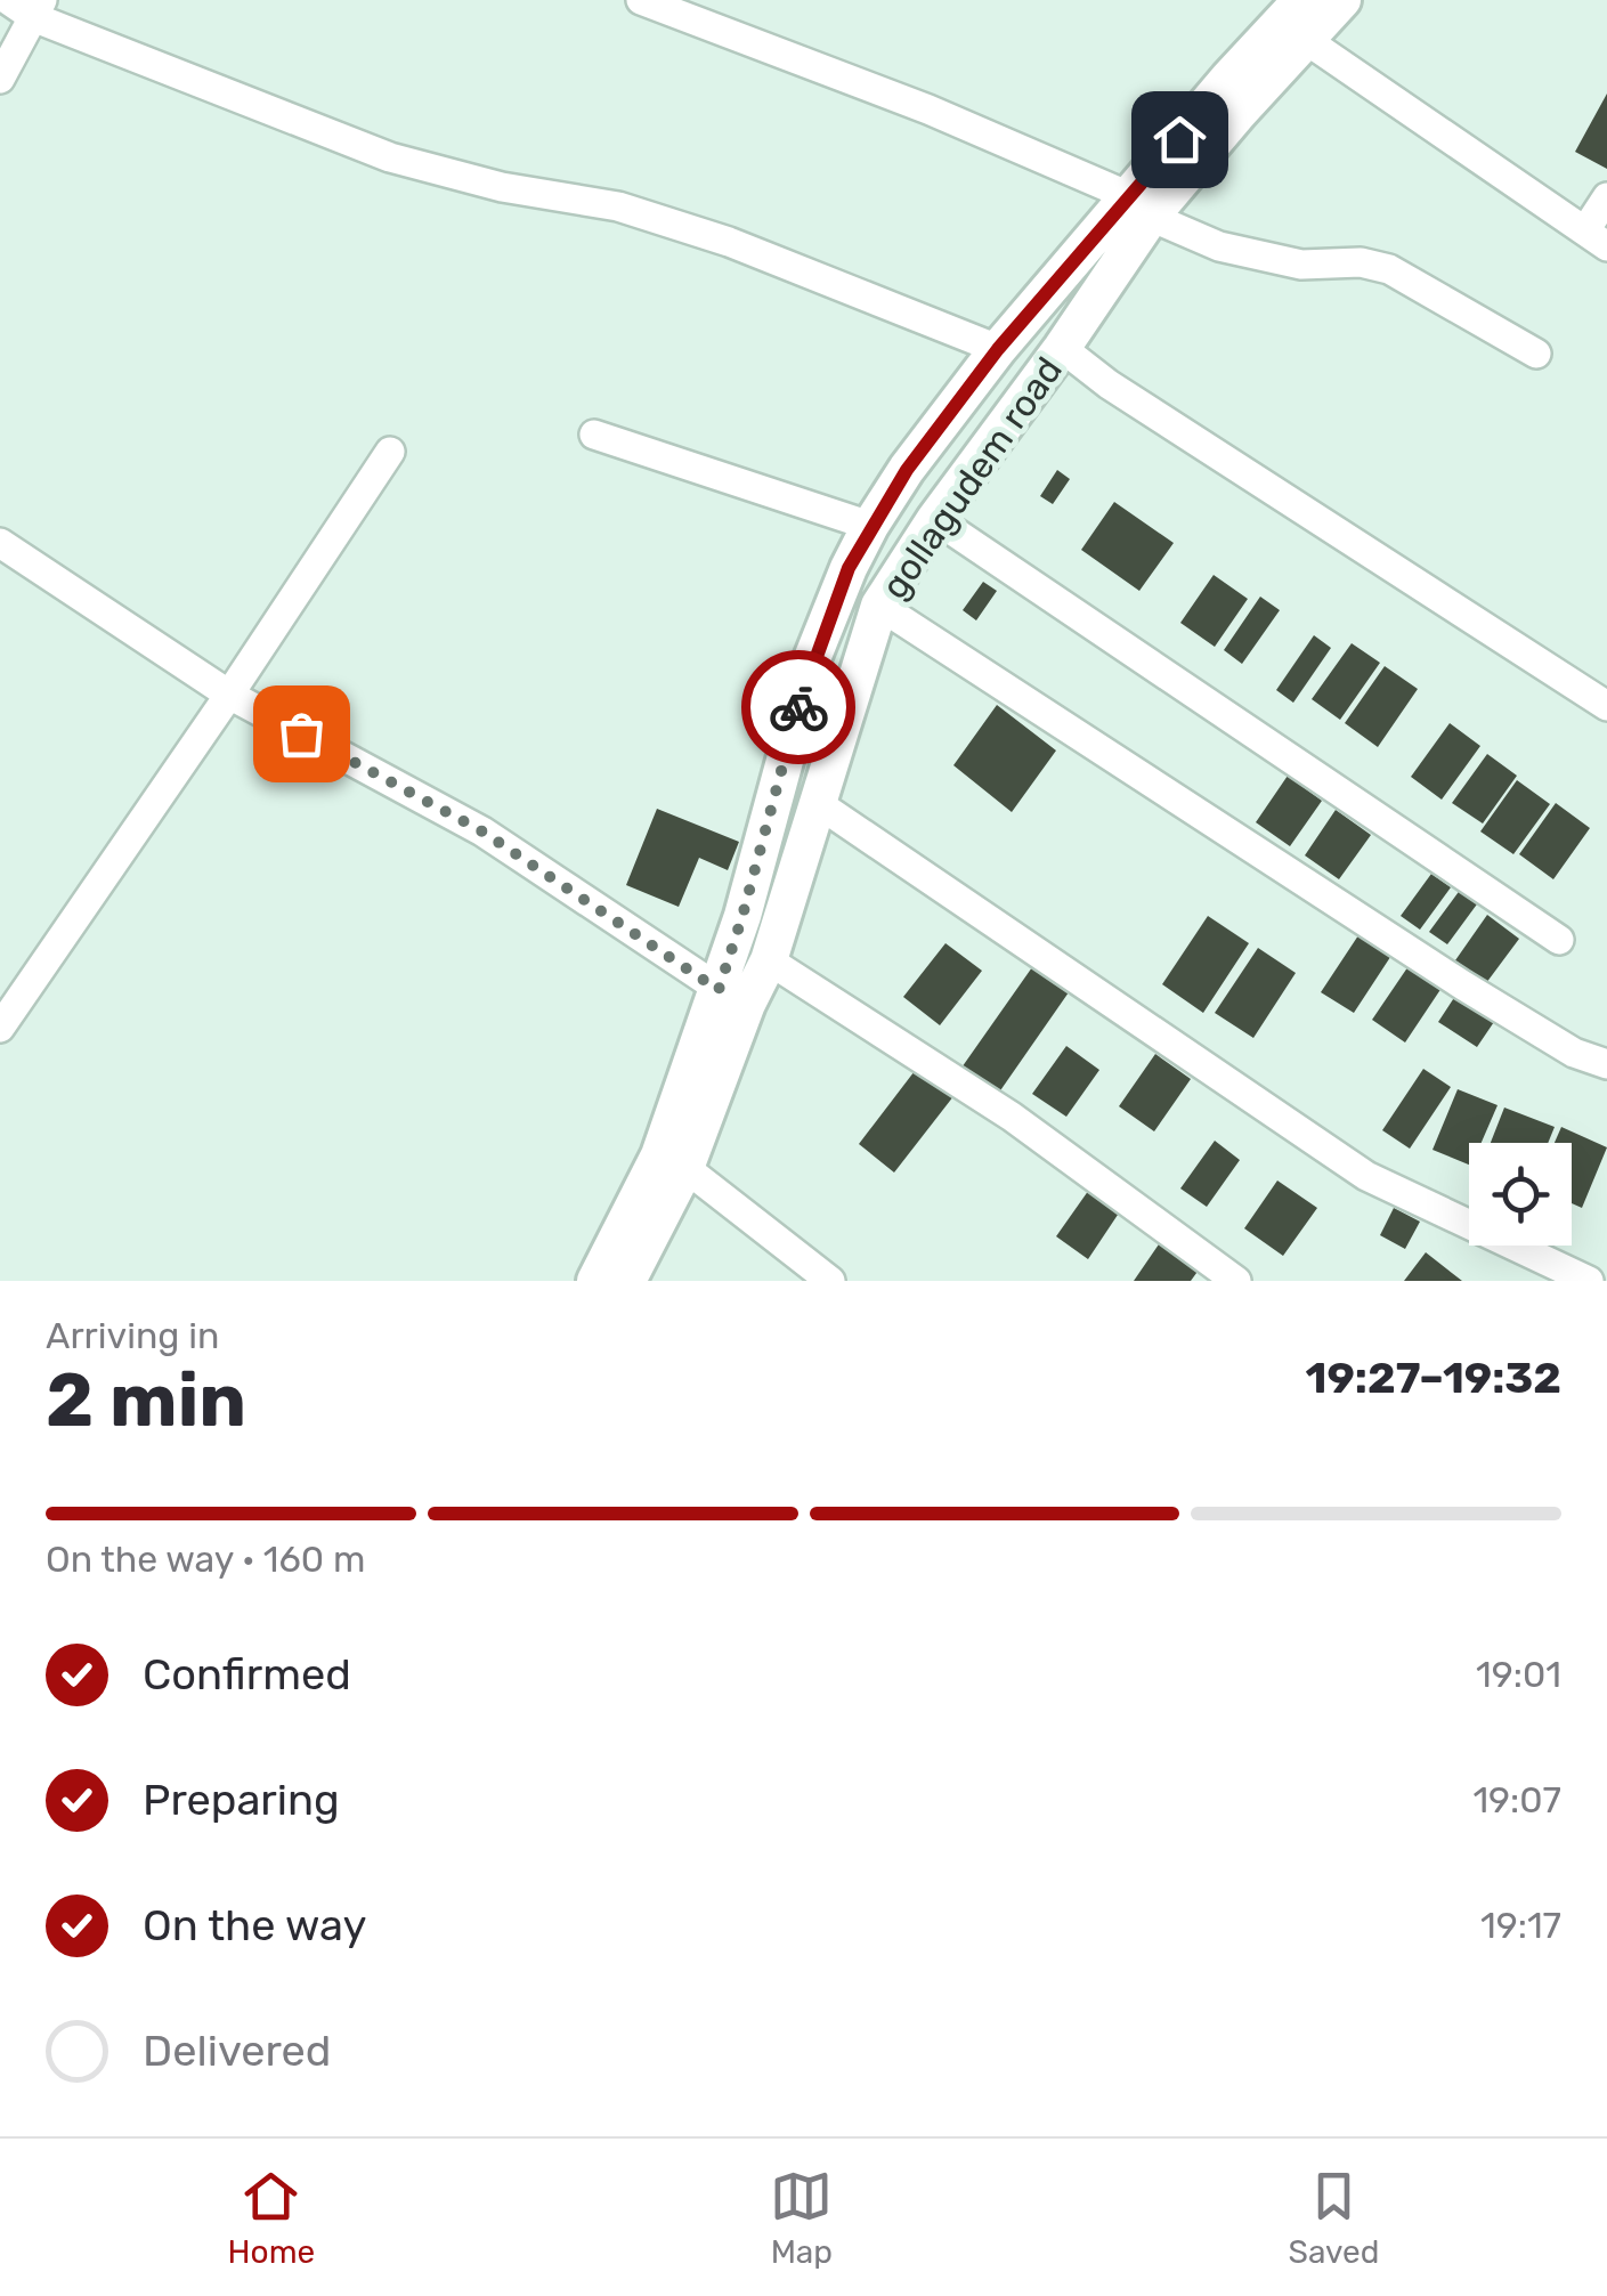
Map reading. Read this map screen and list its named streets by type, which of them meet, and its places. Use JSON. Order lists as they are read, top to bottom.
{
  "streets": {
    "street": ["gollagudem road"]
  },
  "page": {
    "heading": ["2 min", "Arriving in", "19:27–19:32"],
    "bar": "On the way · 160 m",
    "list": [
      ["Confirmed", "19:01"],
      ["Preparing", "19:07"],
      ["On the way", "19:17"],
      "Delivered"
    ],
    "tabs": ["Home", "Map", "Saved"]
  }
}
